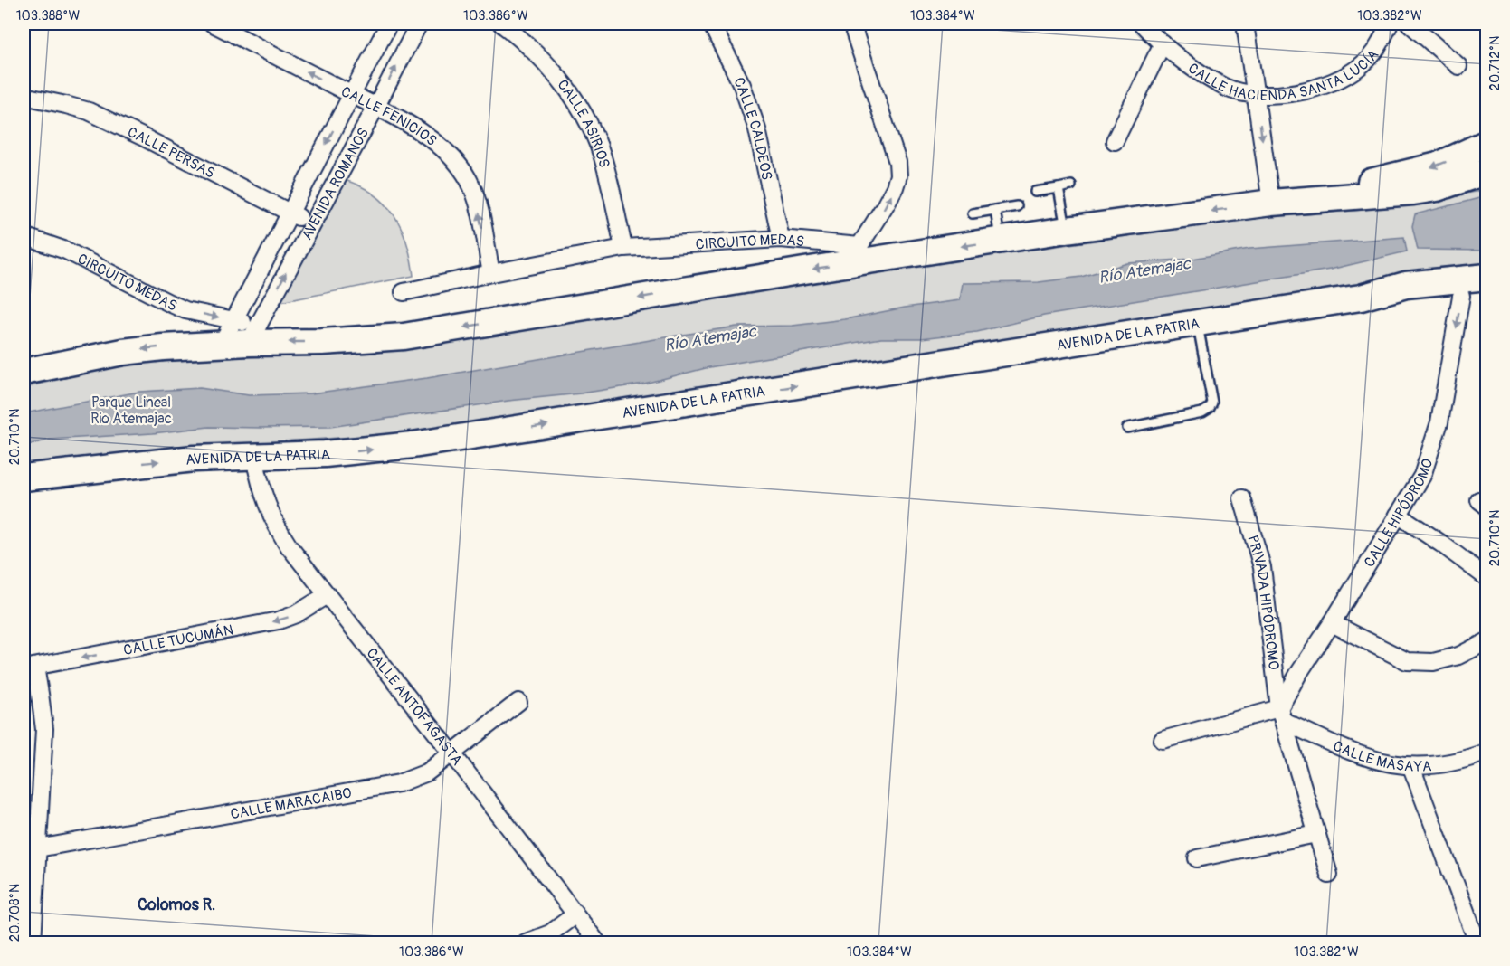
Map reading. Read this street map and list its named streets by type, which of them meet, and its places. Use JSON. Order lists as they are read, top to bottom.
{
  "streets": {
    "main road": ["AVENIDA DE LA PATRIA"],
    "street": [
      "CALLE HACIENDA SANTA LUCÍA",
      "CALLE FENICIOS",
      "CALLE ASIRIOS",
      "CALLE CALDEOS",
      "CALLE PERSAS",
      "AVENIDA ROMANOS",
      "CIRCUITO MEDAS",
      "CALLE HIPÓDROMO",
      "PRIVADA HIPÓDROMO",
      "CALLE TUCUMÁN",
      "CALLE ANTOFAGASTA",
      "CALLE MASAYA",
      "CALLE MARACAIBO"
    ]
  },
  "crossings": [
    ["CALLE FENICIOS", "AVENIDA ROMANOS"],
    ["CALLE FENICIOS", "CIRCUITO MEDAS"],
    ["CALLE ASIRIOS", "CIRCUITO MEDAS"],
    ["CALLE CALDEOS", "CIRCUITO MEDAS"],
    ["CALLE PERSAS", "AVENIDA ROMANOS"],
    ["AVENIDA ROMANOS", "CIRCUITO MEDAS"],
    ["AVENIDA DE LA PATRIA", "CALLE HIPÓDROMO"],
    ["AVENIDA DE LA PATRIA", "CALLE ANTOFAGASTA"],
    ["CALLE HIPÓDROMO", "PRIVADA HIPÓDROMO"],
    ["CALLE HIPÓDROMO", "CALLE MASAYA"],
    ["PRIVADA HIPÓDROMO", "CALLE MASAYA"],
    ["CALLE TUCUMÁN", "CALLE ANTOFAGASTA"],
    ["CALLE ANTOFAGASTA", "CALLE MARACAIBO"]
  ],
  "one_way": ["CALLE FENICIOS", "CALLE HIPÓDROMO", "CALLE TUCUMÁN"],
  "districts": ["Colomos R."],
  "water": ["Río Atemajac"],
  "parks": ["Parque Lineal Rio Atemajac"],
  "coordinates": [
    "103.388°W",
    "103.386°W",
    "103.384°W",
    "103.382°W",
    "20.712°N",
    "20.710°N",
    "20.708°N"
  ]
}
